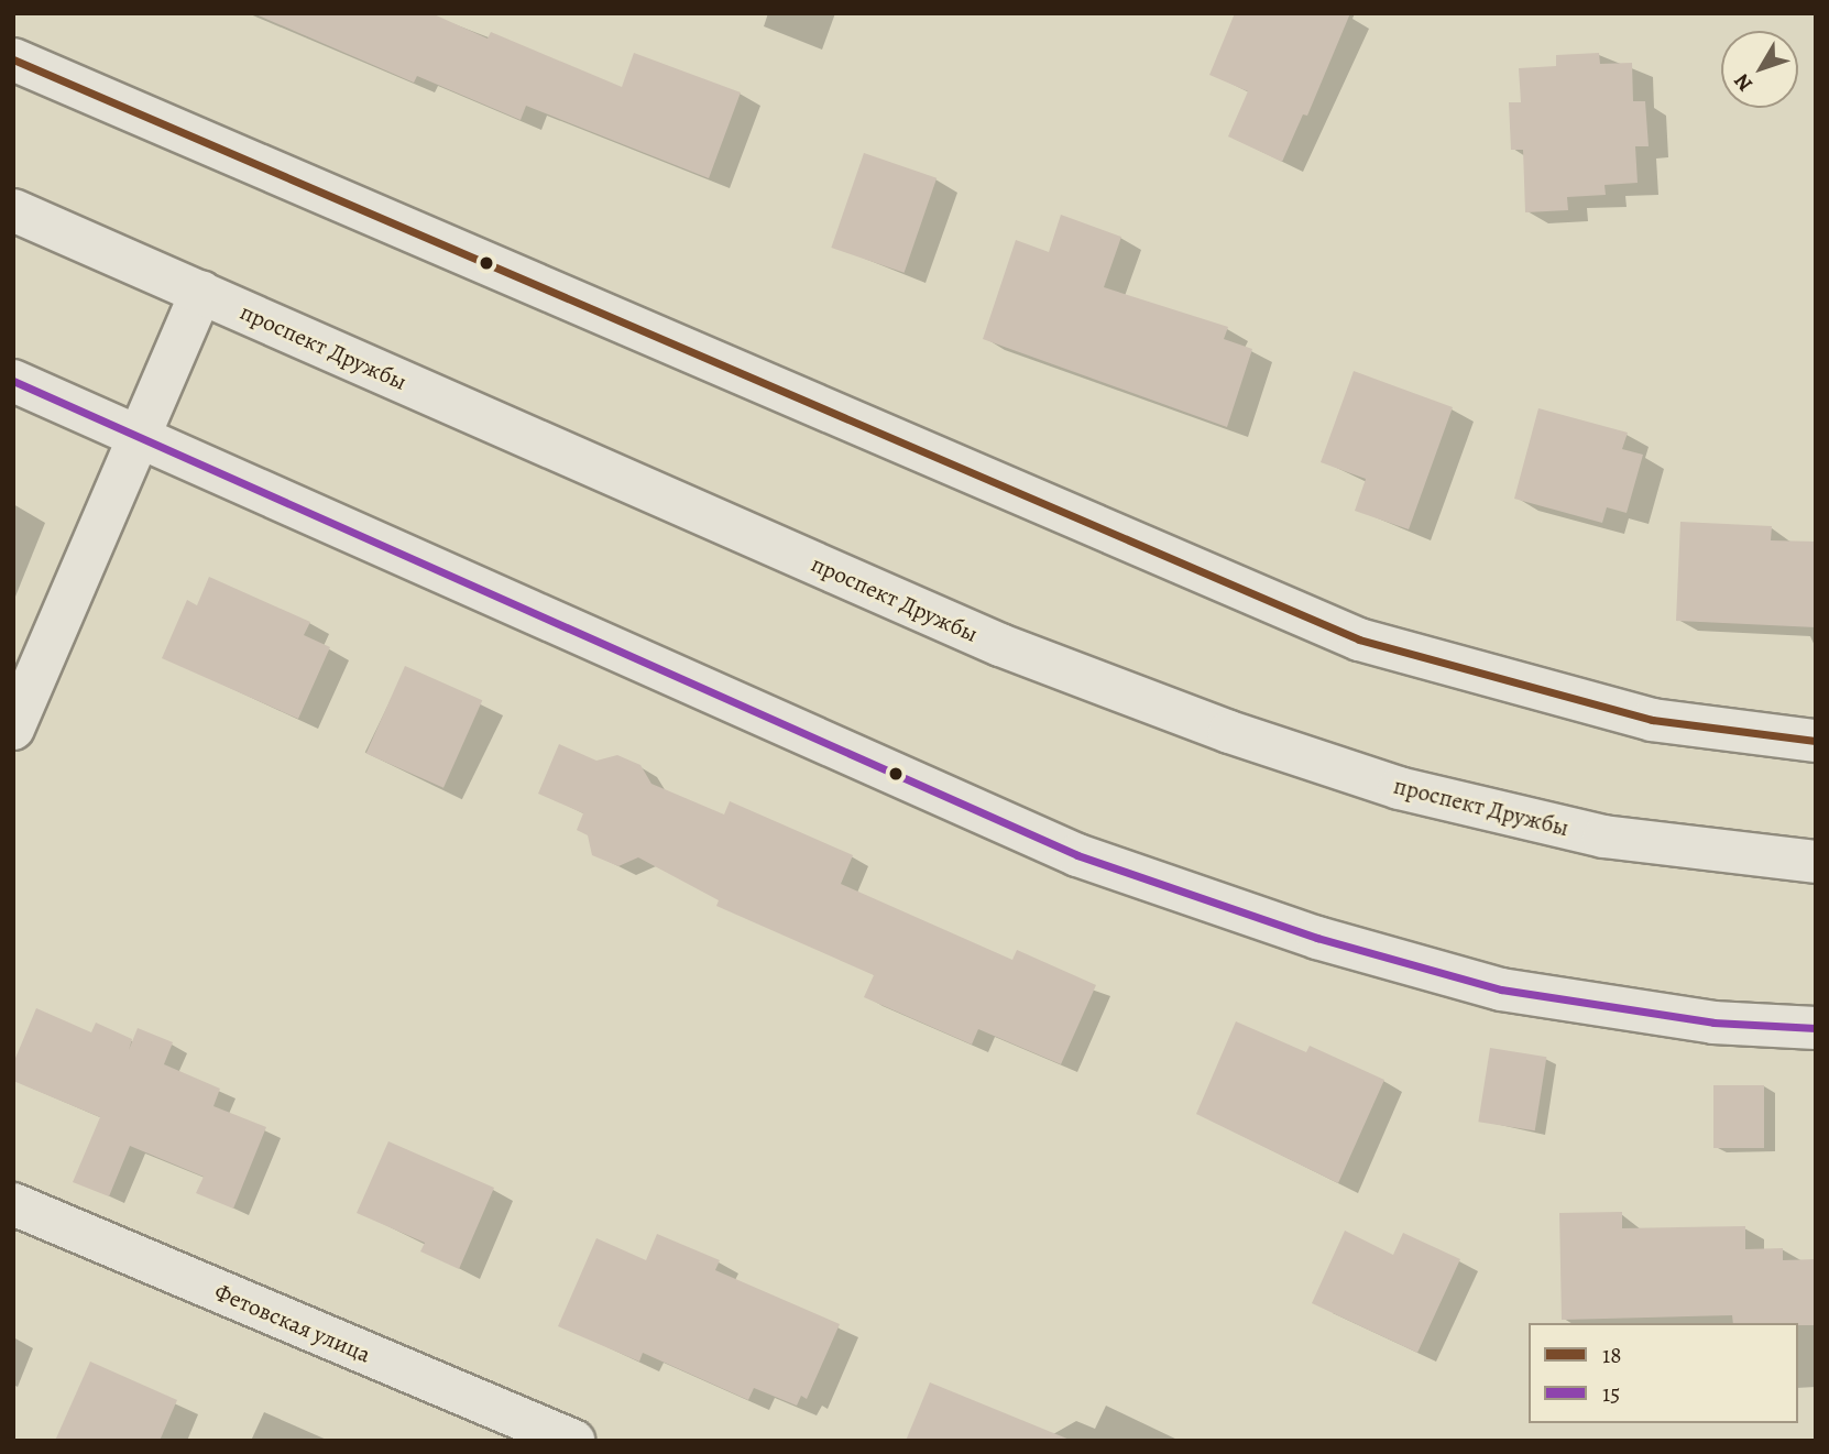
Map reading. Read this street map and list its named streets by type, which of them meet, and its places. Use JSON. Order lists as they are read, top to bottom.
{
  "streets": {
    "street": ["проспект Дружбы", "Фетовская улица"]
  },
  "lines": ["transit line 18", "transit line 15"],
  "legend": ["18", "15"],
  "north": "bottom left"
}
